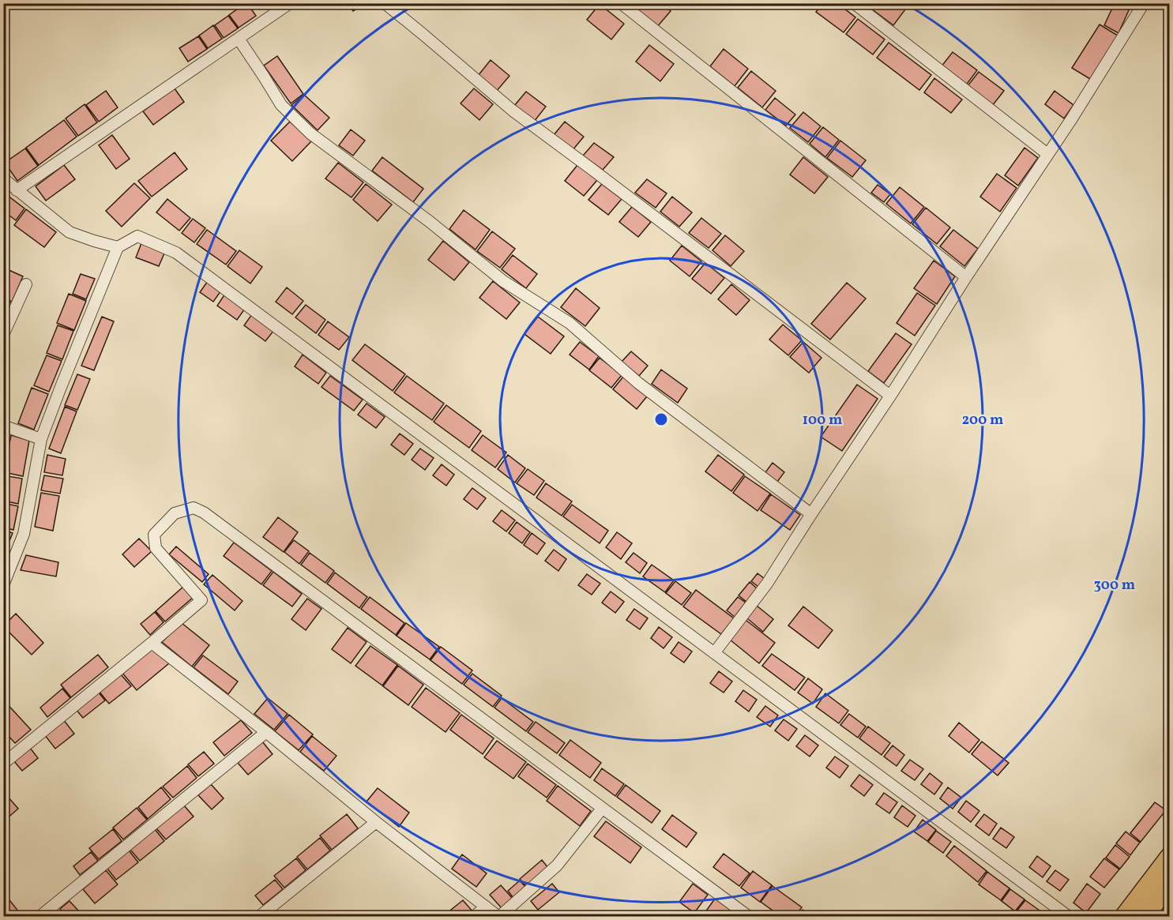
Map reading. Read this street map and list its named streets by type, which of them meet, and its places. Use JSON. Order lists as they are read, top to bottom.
{
  "rings": ["100 m", "200 m", "300 m"]
}
